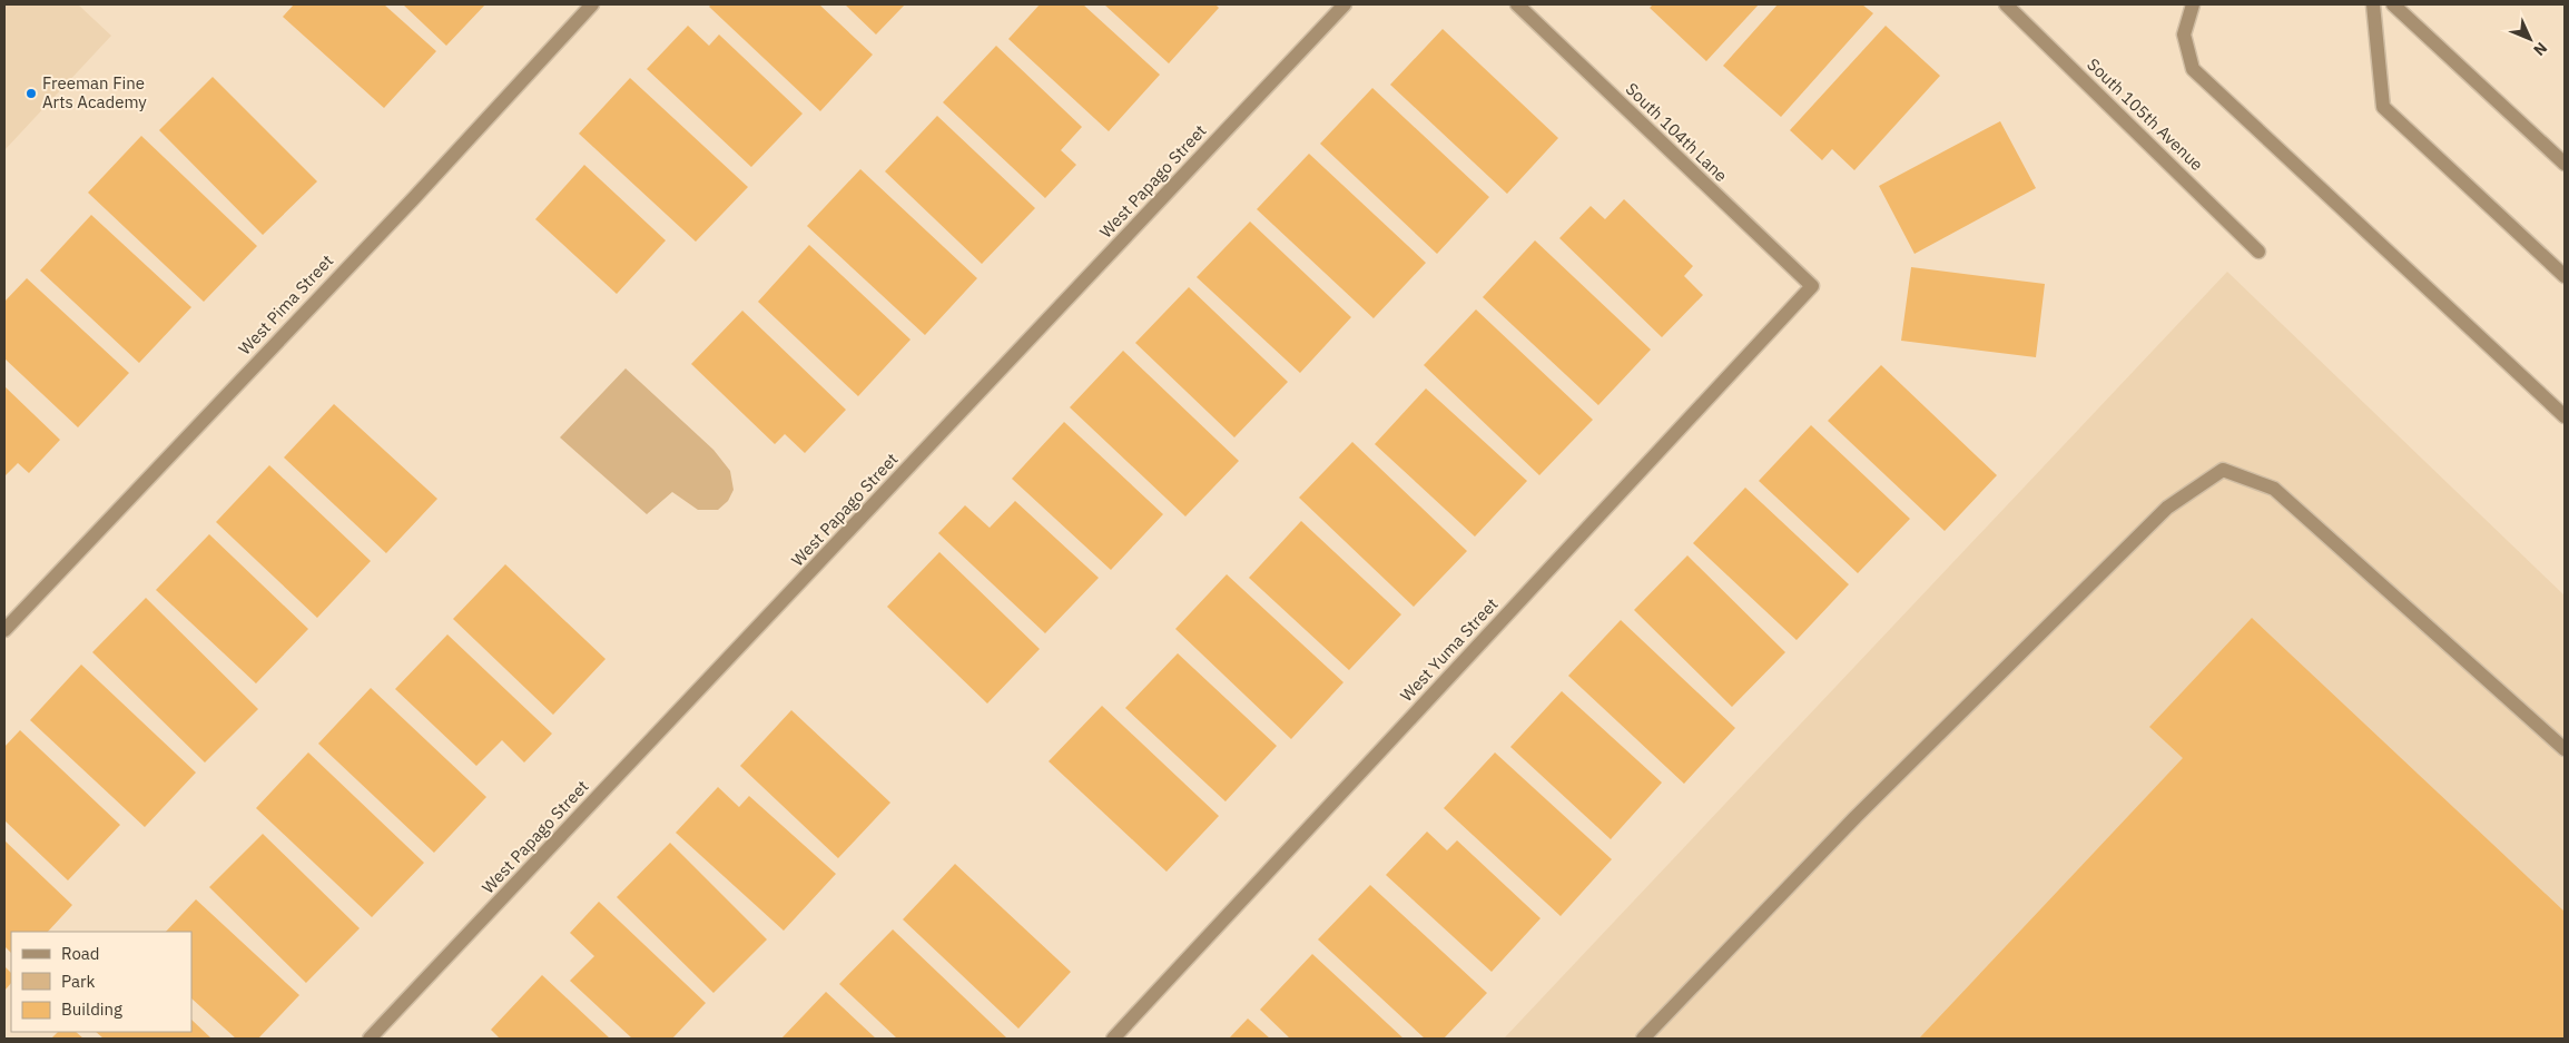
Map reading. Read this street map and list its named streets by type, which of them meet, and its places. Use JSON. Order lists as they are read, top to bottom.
{
  "streets": {
    "street": [
      "South 105th Avenue",
      "South 104th Lane",
      "West Papago Street",
      "West Pima Street",
      "West Yuma Street"
    ]
  },
  "crossings": [
    ["South 104th Lane", "West Yuma Street"]
  ],
  "places": ["Freeman Fine Arts Academy"],
  "legend": ["Road", "Park", "Building"],
  "north": "bottom right"
}
